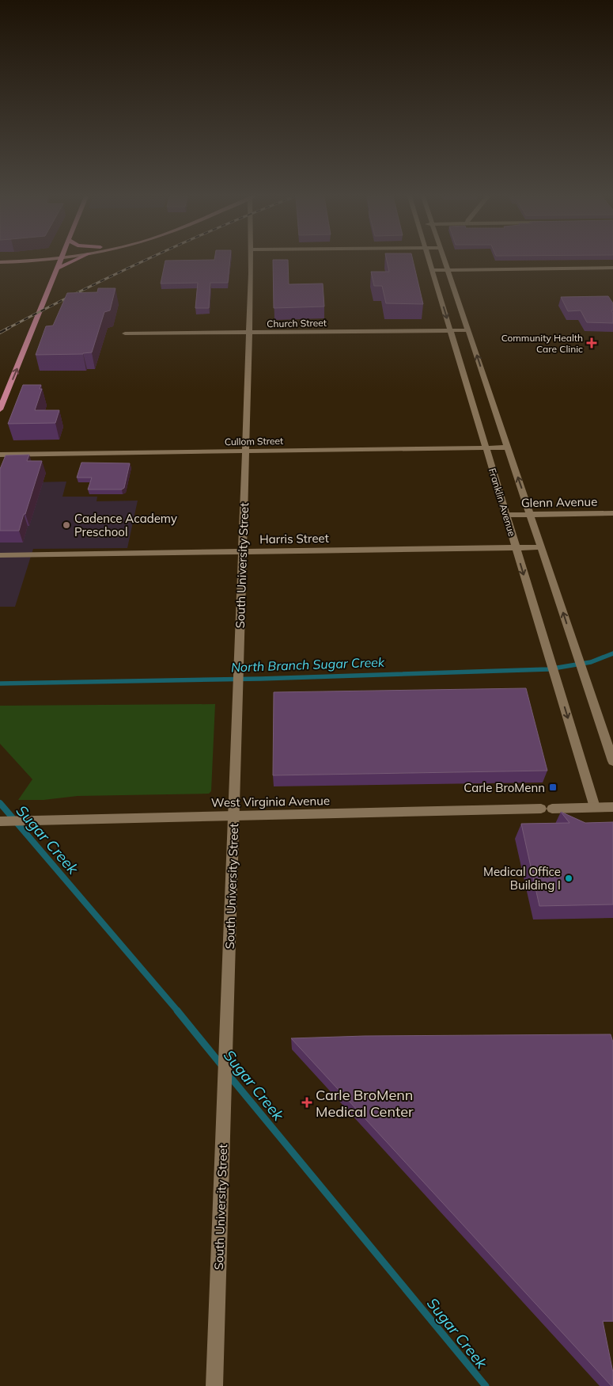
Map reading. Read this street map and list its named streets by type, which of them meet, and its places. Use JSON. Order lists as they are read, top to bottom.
{
  "streets": {
    "street": [
      "Church Street",
      "Cullom Street",
      "Franklin Avenue",
      "Glenn Avenue",
      "Harris Street",
      "South University Street",
      "West Virginia Avenue"
    ]
  },
  "crossings": [
    ["Church Street", "Franklin Avenue"],
    ["Church Street", "South University Street"],
    ["Cullom Street", "Franklin Avenue"],
    ["Cullom Street", "South University Street"],
    ["Franklin Avenue", "Glenn Avenue"],
    ["Franklin Avenue", "Harris Street"],
    ["Franklin Avenue", "West Virginia Avenue"],
    ["Harris Street", "South University Street"],
    ["South University Street", "West Virginia Avenue"]
  ],
  "water": ["North Branch Sugar Creek", "Sugar Creek"],
  "places": {
    "health": ["Community Health Care Clinic", "Carle BroMenn Medical Center"],
    "other": ["Cadence Academy Preschool", "Medical Office Building I"],
    "transit": ["Carle BroMenn"]
  }
}
